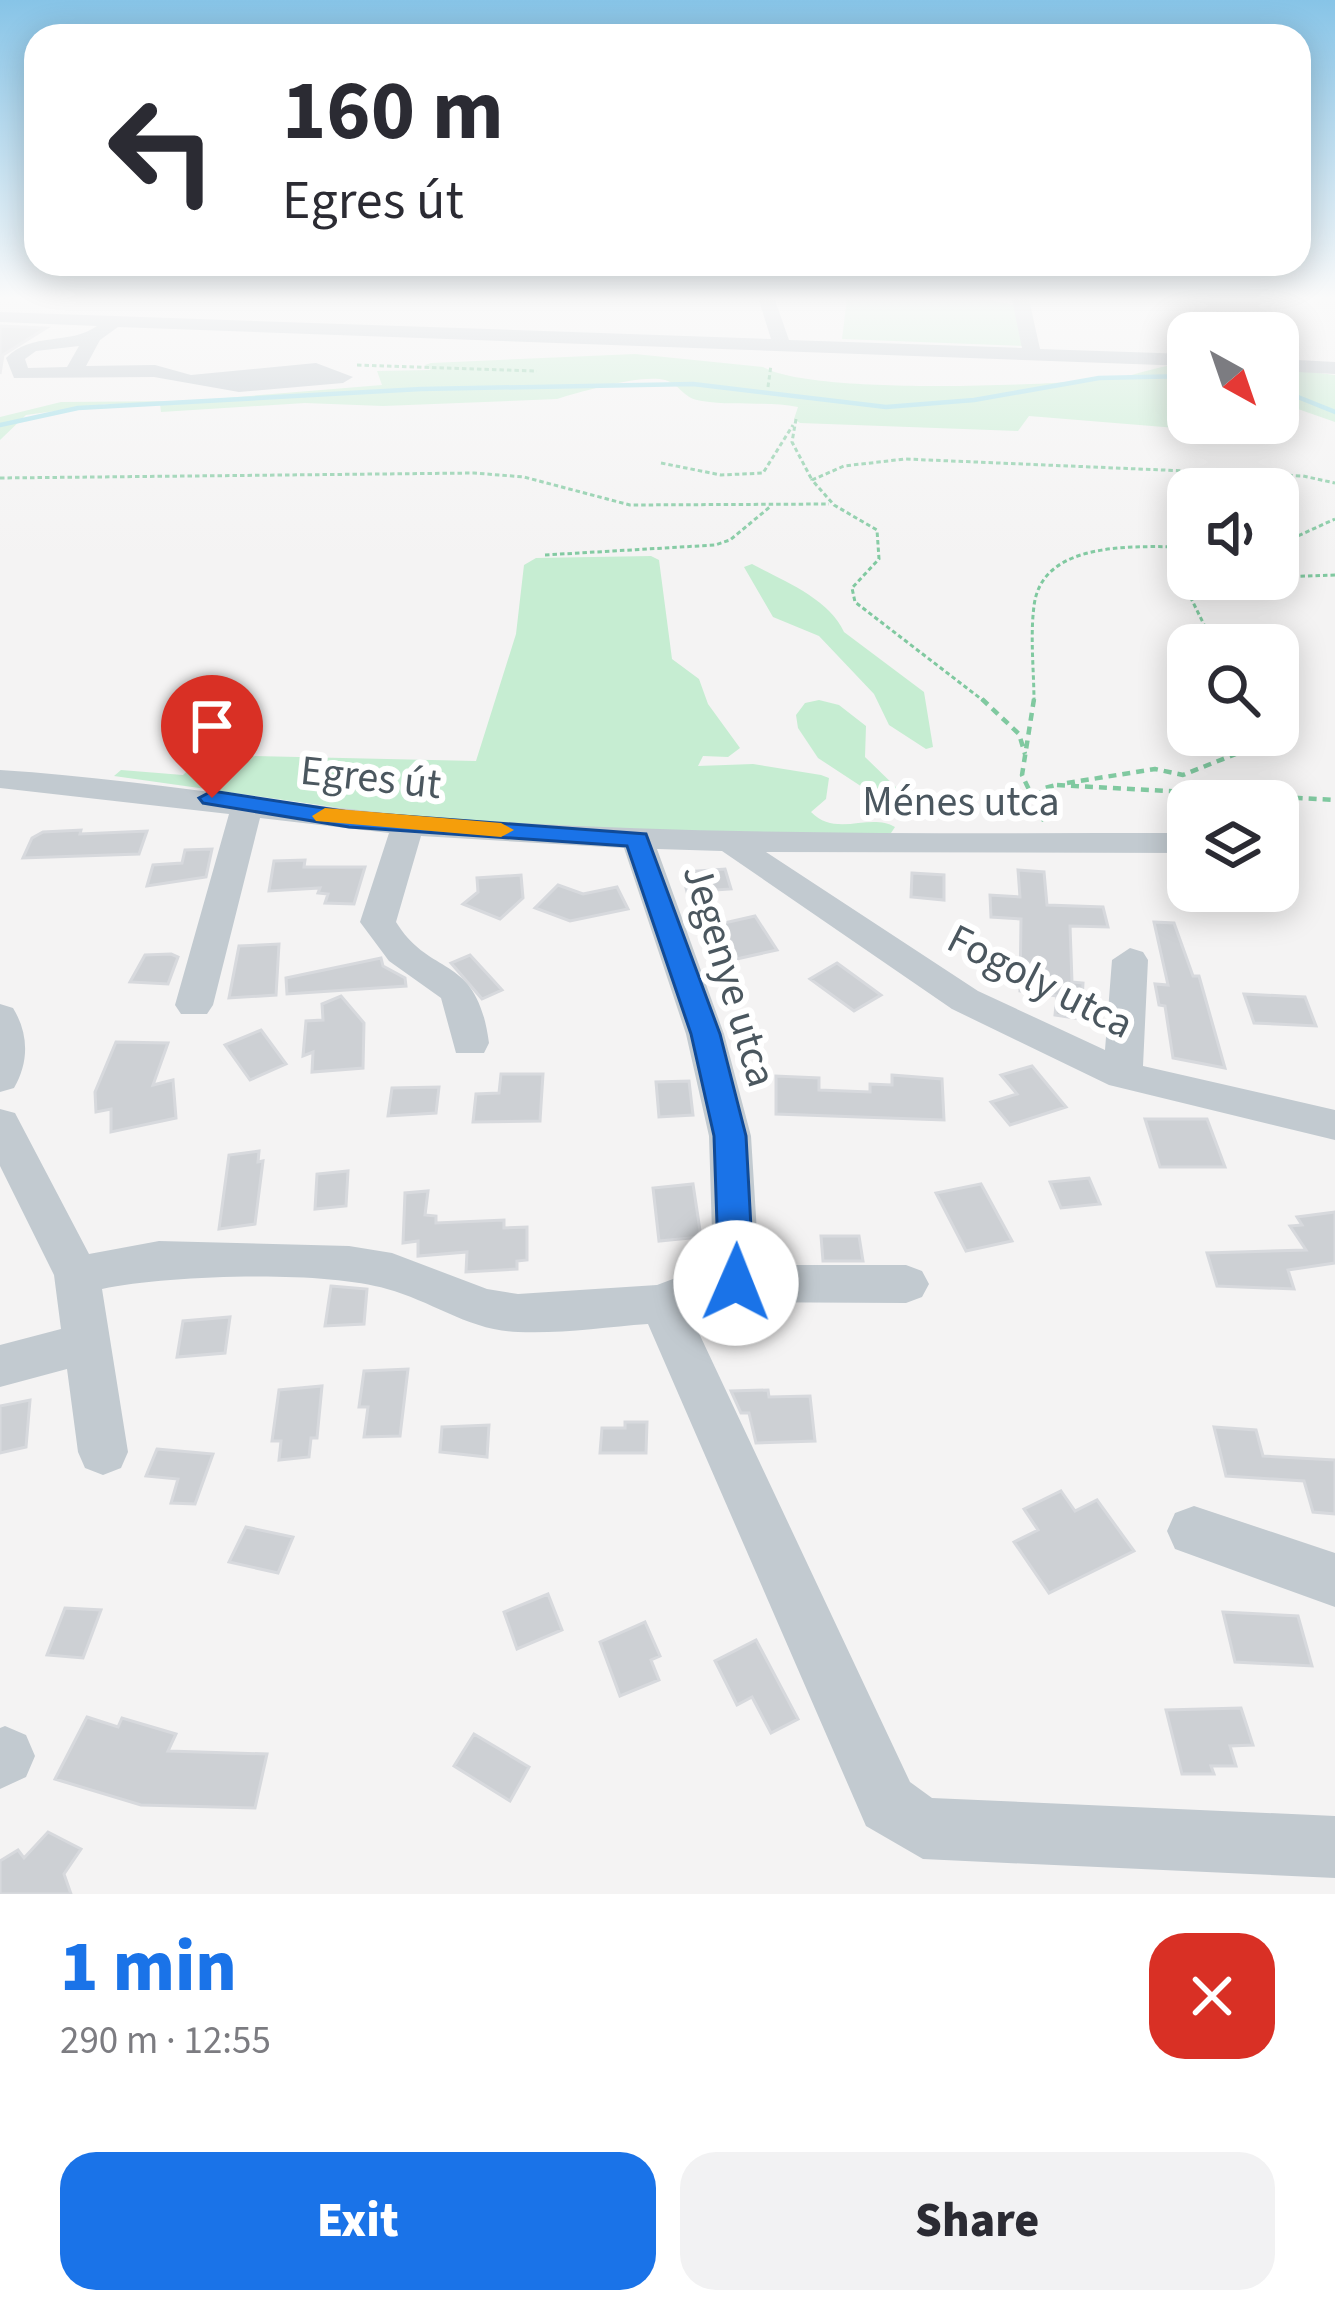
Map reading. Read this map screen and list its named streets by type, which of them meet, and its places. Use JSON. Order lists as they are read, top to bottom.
{
  "streets": {
    "street": [
      "Egres út",
      "Ménes utca",
      "Jegenye utca",
      "Fogoly utca"
    ]
  },
  "crossings": [
    ["Egres út", "Ménes utca"],
    ["Egres út", "Jegenye utca"],
    ["Egres út", "Fogoly utca"],
    ["Ménes utca", "Fogoly utca"]
  ],
  "north": "bottom right",
  "page": {
    "turn": ["160 m", "Egres út"],
    "heading": ["1 min", "290 m · 12:55"],
    "buttons": ["Exit", "Share"]
  }
}
